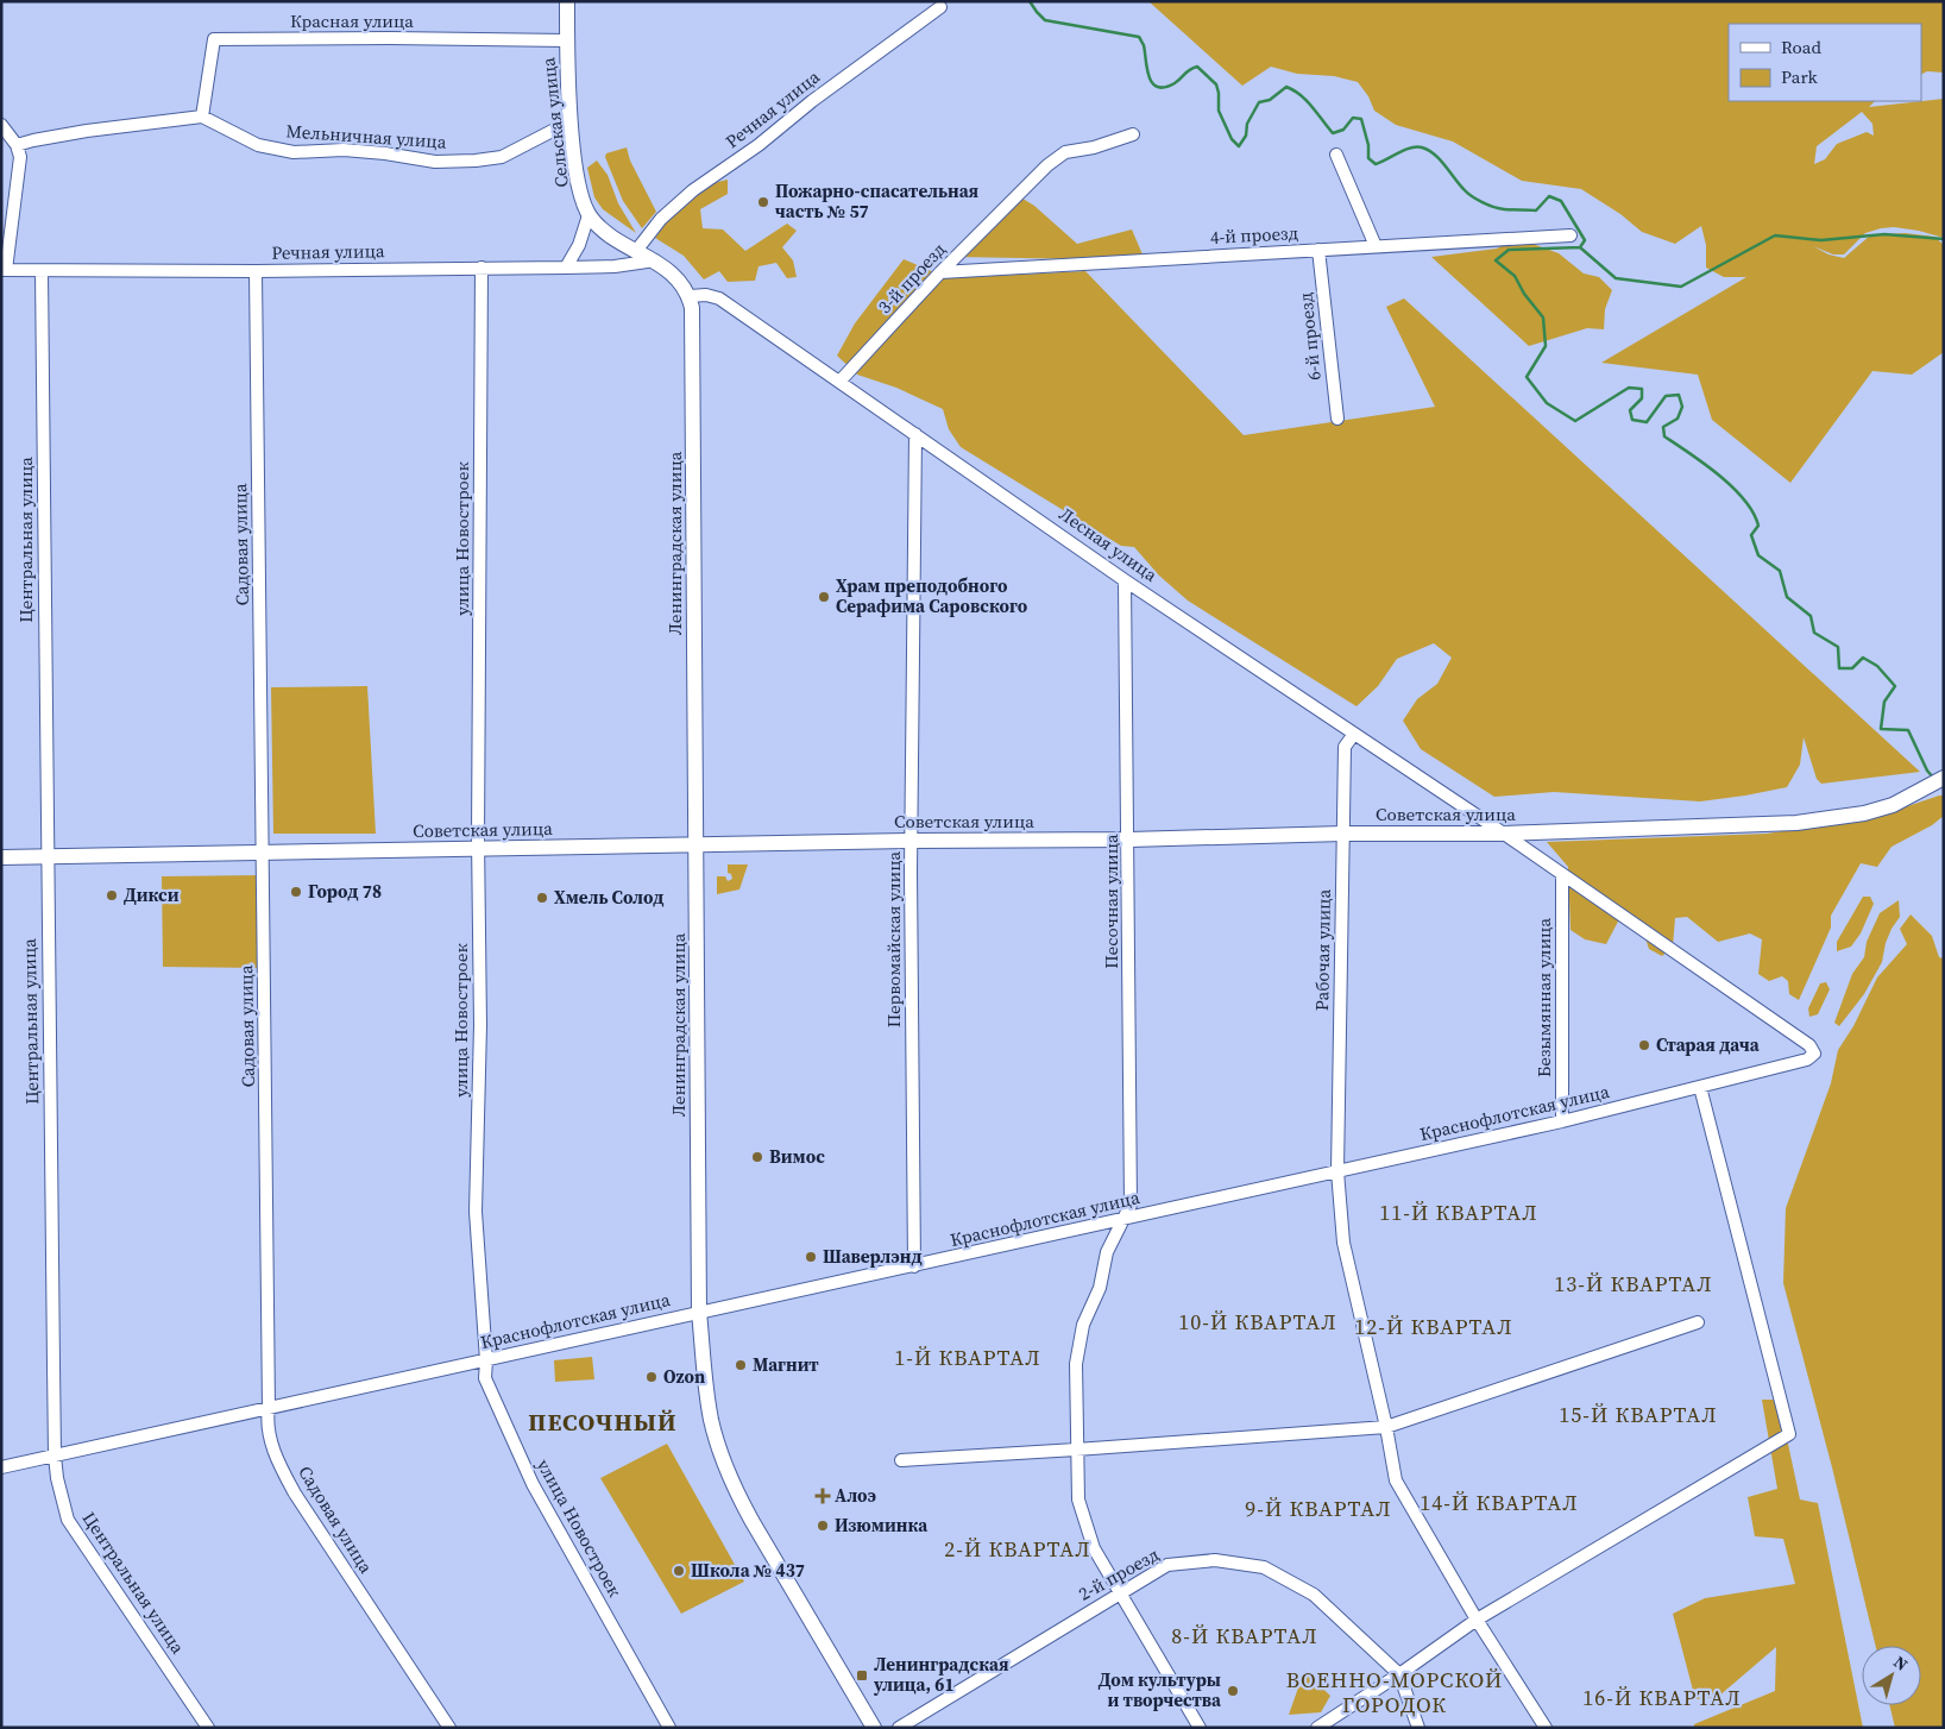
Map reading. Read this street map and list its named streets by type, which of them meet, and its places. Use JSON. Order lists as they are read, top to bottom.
{
  "streets": {
    "main road": ["Сельская улица", "Ленинградская улица", "Советская улица"],
    "street": [
      "Красная улица",
      "Речная улица",
      "Мельничная улица",
      "4-й проезд",
      "3-й проезд",
      "6-й проезд",
      "улица Новостроек",
      "Центральная улица",
      "Садовая улица",
      "Лесная улица",
      "Песочная улица",
      "Первомайская улица",
      "Рабочая улица",
      "Безымянная улица",
      "Краснофлотская улица",
      "2-й проезд"
    ]
  },
  "crossings": [
    ["Красная улица", "Сельская улица"],
    ["Красная улица", "Мельничная улица"],
    ["Речная улица", "улица Новостроек"],
    ["Речная улица", "Центральная улица"],
    ["Речная улица", "Садовая улица"],
    ["Сельская улица", "Мельничная улица"],
    ["4-й проезд", "3-й проезд"],
    ["4-й проезд", "6-й проезд"],
    ["3-й проезд", "Лесная улица"],
    ["улица Новостроек", "Советская улица"],
    ["улица Новостроек", "Краснофлотская улица"],
    ["Центральная улица", "Советская улица"],
    ["Центральная улица", "Краснофлотская улица"],
    ["Ленинградская улица", "Лесная улица"],
    ["Ленинградская улица", "Советская улица"],
    ["Ленинградская улица", "Краснофлотская улица"],
    ["Садовая улица", "Советская улица"],
    ["Садовая улица", "Краснофлотская улица"],
    ["Лесная улица", "Советская улица"],
    ["Лесная улица", "Песочная улица"],
    ["Лесная улица", "Первомайская улица"],
    ["Лесная улица", "Рабочая улица"],
    ["Лесная улица", "Безымянная улица"],
    ["Лесная улица", "Краснофлотская улица"],
    ["Советская улица", "Песочная улица"],
    ["Советская улица", "Первомайская улица"],
    ["Советская улица", "Рабочая улица"],
    ["Песочная улица", "Краснофлотская улица"],
    ["Песочная улица", "2-й проезд"],
    ["Первомайская улица", "Краснофлотская улица"],
    ["Рабочая улица", "Краснофлотская улица"],
    ["Безымянная улица", "Краснофлотская улица"]
  ],
  "districts": [
    "11-Й КВАРТАЛ",
    "13-Й КВАРТАЛ",
    "10-Й КВАРТАЛ",
    "12-Й КВАРТАЛ",
    "1-Й КВАРТАЛ",
    "15-Й КВАРТАЛ",
    "ПЕСОЧНЫЙ",
    "14-Й КВАРТАЛ",
    "9-Й КВАРТАЛ",
    "2-Й КВАРТАЛ",
    "8-Й КВАРТАЛ",
    "ВОЕННО-МОРСКОЙ ГОРОДОК",
    "16-Й КВАРТАЛ"
  ],
  "places": {
    "other": [
      "Пожарно-спасательная часть № 57",
      "Храм преподобного Серафима Саровского",
      "Город 78",
      "Дикси",
      "Хмель Солод",
      "Старая дача",
      "Вимос",
      "Шаверлэнд",
      "Магнит",
      "Ozon",
      "Изюминка",
      "Школа № 437",
      "Дом культуры и творчества"
    ],
    "health": ["Алоэ"],
    "transit": ["Ленинградская улица, 61"]
  },
  "legend": ["Road", "Park"],
  "north": "top right"
}
